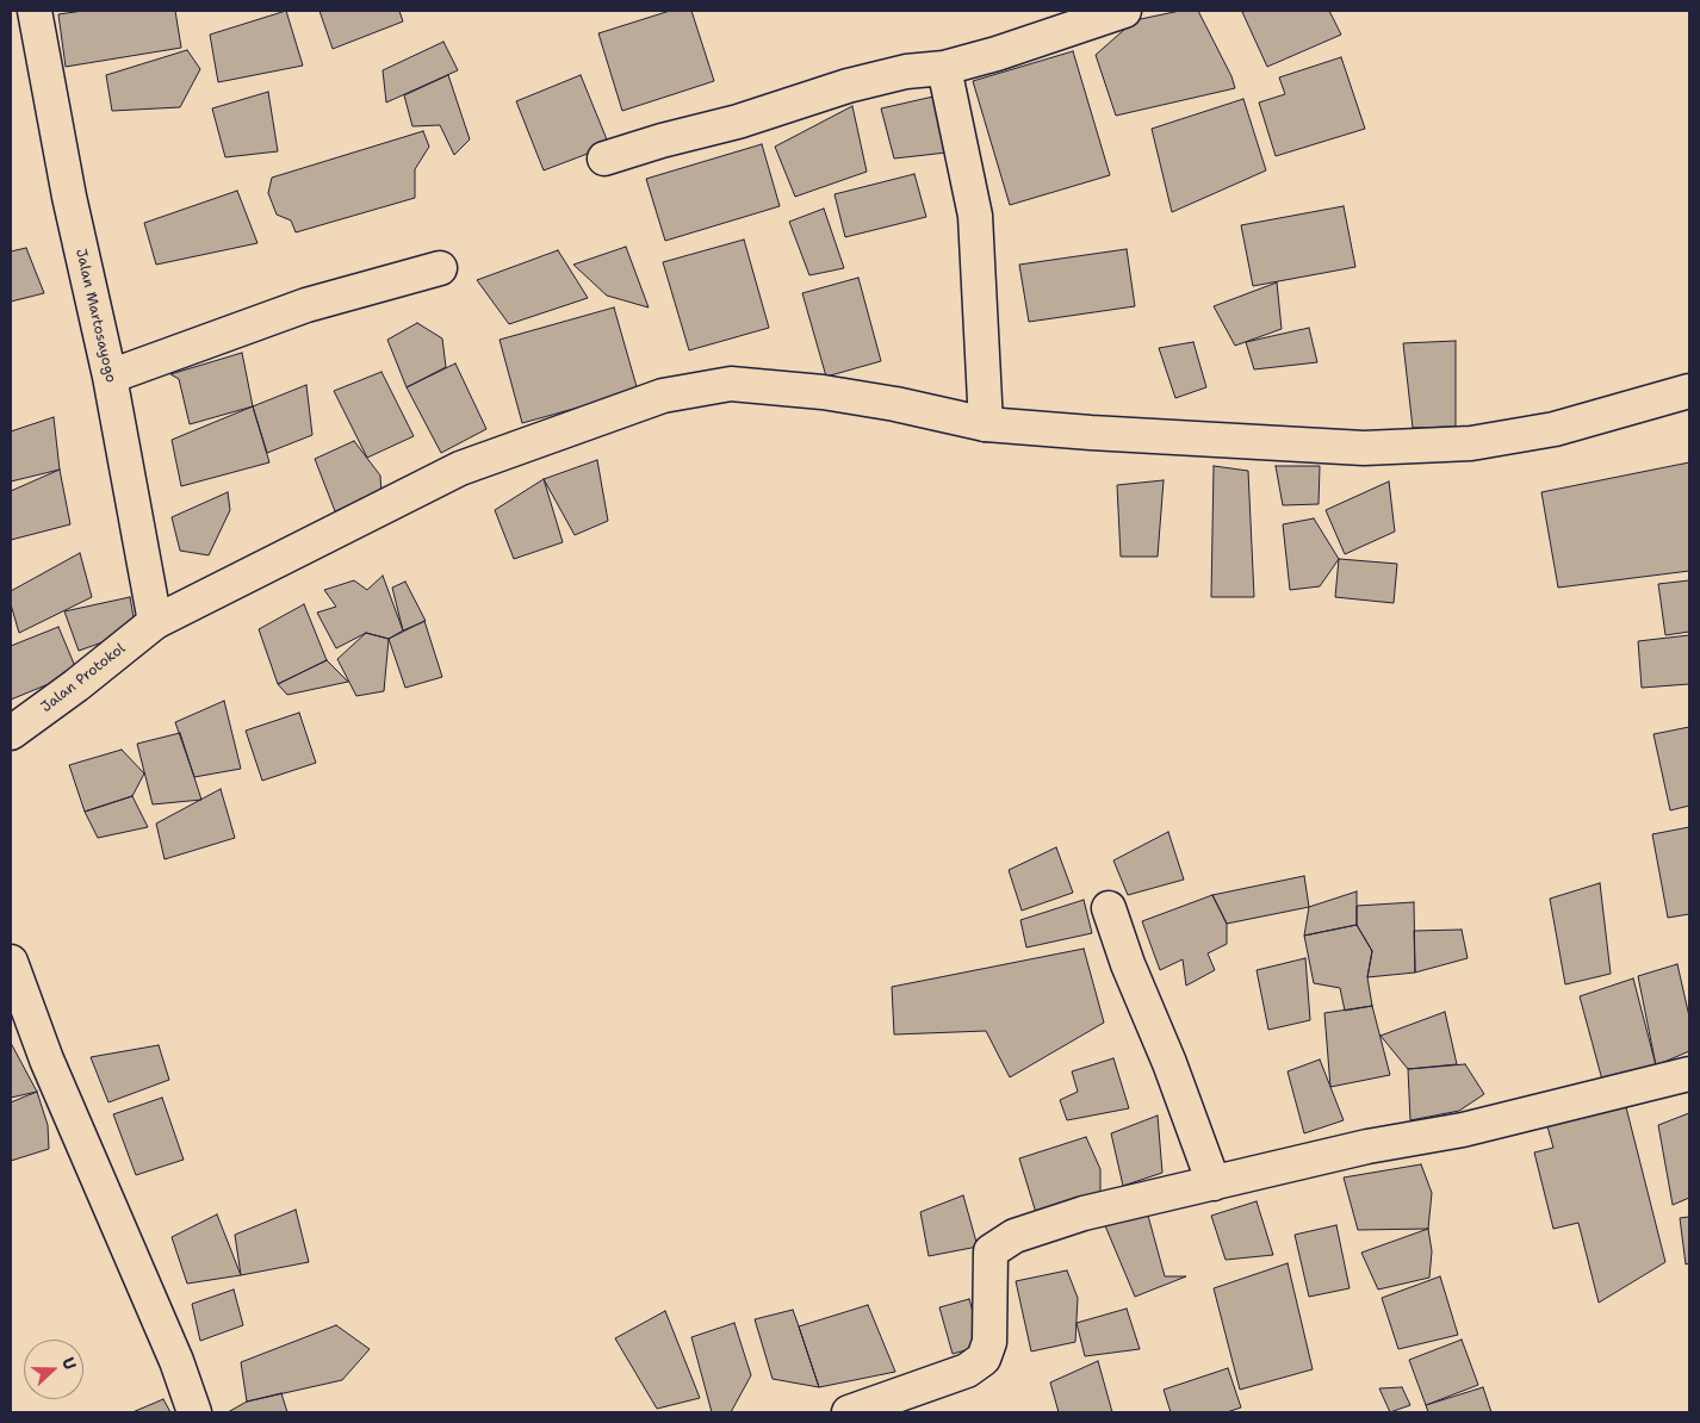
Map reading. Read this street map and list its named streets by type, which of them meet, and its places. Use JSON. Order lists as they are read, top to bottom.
{
  "streets": {
    "street": ["Jalan Martosayogo", "Jalan Protokol"]
  },
  "crossings": [
    ["Jalan Martosayogo", "Jalan Protokol"]
  ],
  "north": "right"
}
